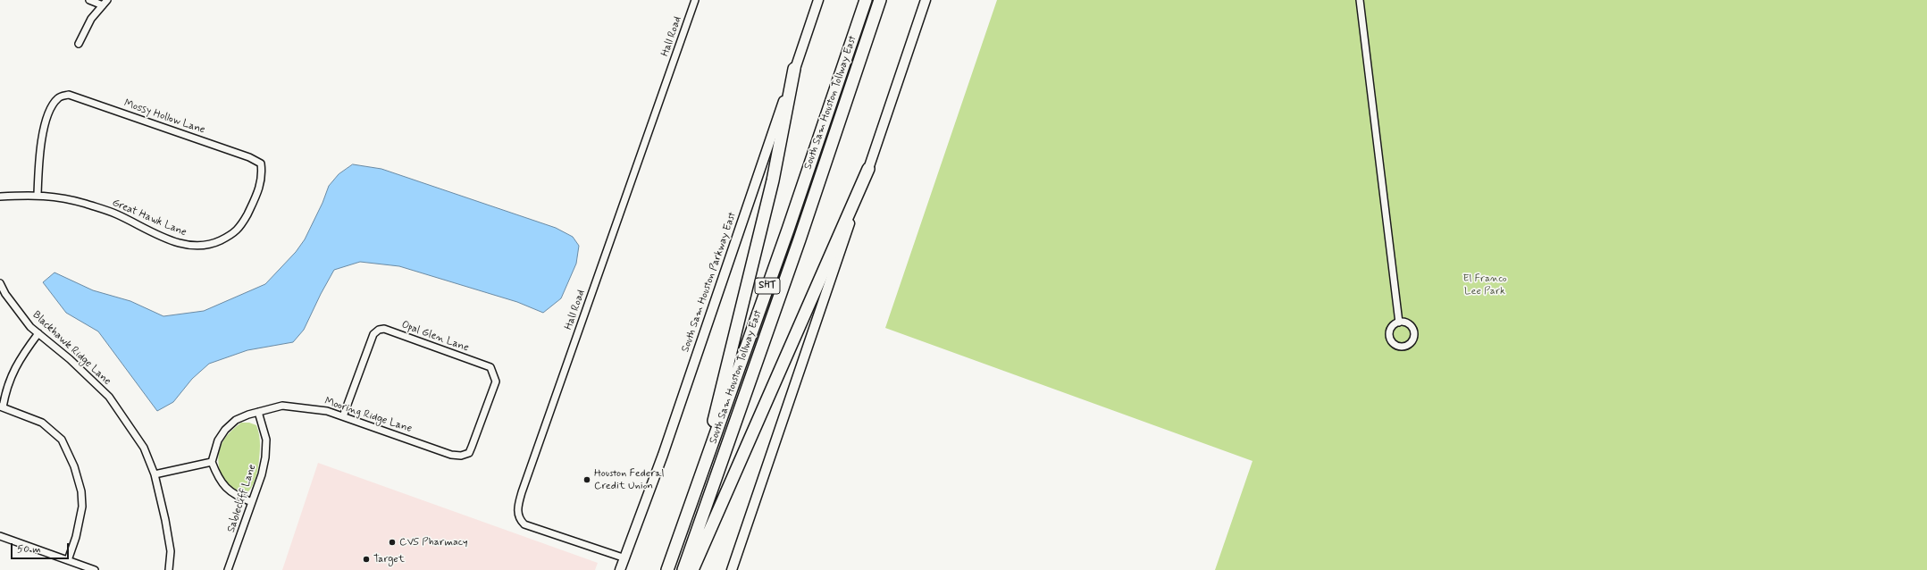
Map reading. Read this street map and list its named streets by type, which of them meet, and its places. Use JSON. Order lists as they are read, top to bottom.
{
  "streets": {
    "highway": ["South Sam Houston Tollway East", "SHT"],
    "main road": ["South Sam Houston Parkway East"],
    "street": [
      "Hall Road",
      "Mossy Hollow Lane",
      "Great Hawk Lane",
      "Opal Glen Lane",
      "Blackhawk Ridge Lane",
      "Mooring Ridge Lane",
      "Sablecliff Lane"
    ]
  },
  "crossings": [
    ["Hall Road", "South Sam Houston Parkway East"],
    ["Mossy Hollow Lane", "Great Hawk Lane"],
    ["Opal Glen Lane", "Mooring Ridge Lane"],
    ["Mooring Ridge Lane", "Sablecliff Lane"]
  ],
  "parks": ["El Franco Lee Park"],
  "places": ["Houston Federal Credit Union", "CVS Pharmacy", "Target"],
  "scale_bar": "50 m"
}
